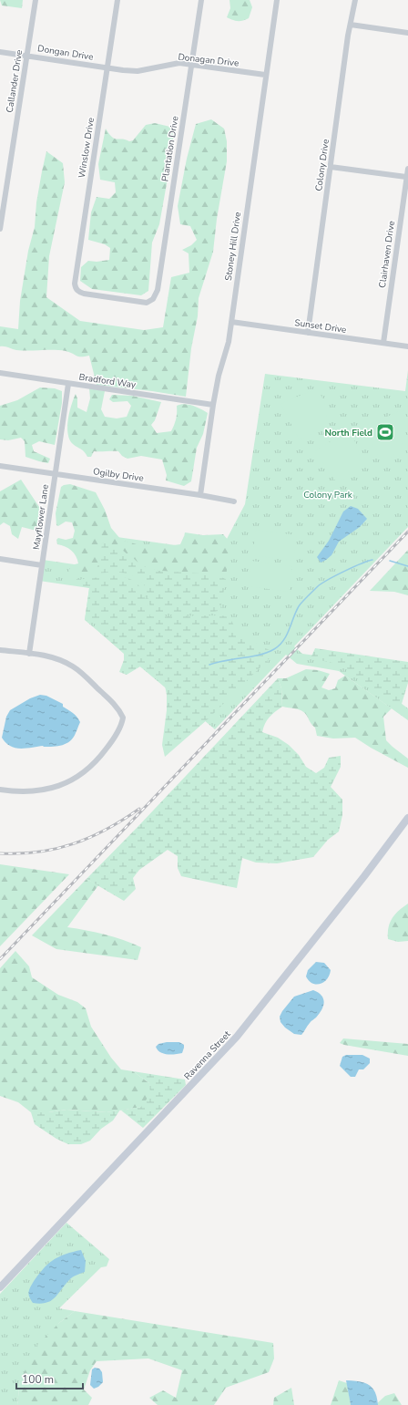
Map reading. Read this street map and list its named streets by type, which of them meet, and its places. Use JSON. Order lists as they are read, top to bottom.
{
  "streets": {
    "street": [
      "Dongan Drive",
      "Donagan Drive",
      "Callander Drive",
      "Winslow Drive",
      "Plantation Drive",
      "Colony Drive",
      "Stoney Hill Drive",
      "Clairhaven Drive",
      "Sunset Drive",
      "Bradford Way",
      "Ogilby Drive",
      "Mayflower Lane",
      "Ravenna Street"
    ]
  },
  "crossings": [
    ["Dongan Drive", "Donagan Drive"],
    ["Dongan Drive", "Callander Drive"],
    ["Dongan Drive", "Winslow Drive"],
    ["Donagan Drive", "Winslow Drive"],
    ["Donagan Drive", "Plantation Drive"],
    ["Donagan Drive", "Stoney Hill Drive"],
    ["Winslow Drive", "Plantation Drive"],
    ["Colony Drive", "Sunset Drive"],
    ["Stoney Hill Drive", "Sunset Drive"],
    ["Stoney Hill Drive", "Bradford Way"],
    ["Stoney Hill Drive", "Ogilby Drive"],
    ["Clairhaven Drive", "Sunset Drive"],
    ["Bradford Way", "Mayflower Lane"],
    ["Ogilby Drive", "Mayflower Lane"]
  ],
  "parks": ["Colony Park"],
  "places": {
    "sports": ["North Field"]
  },
  "scale_bar": "100 m"
}
